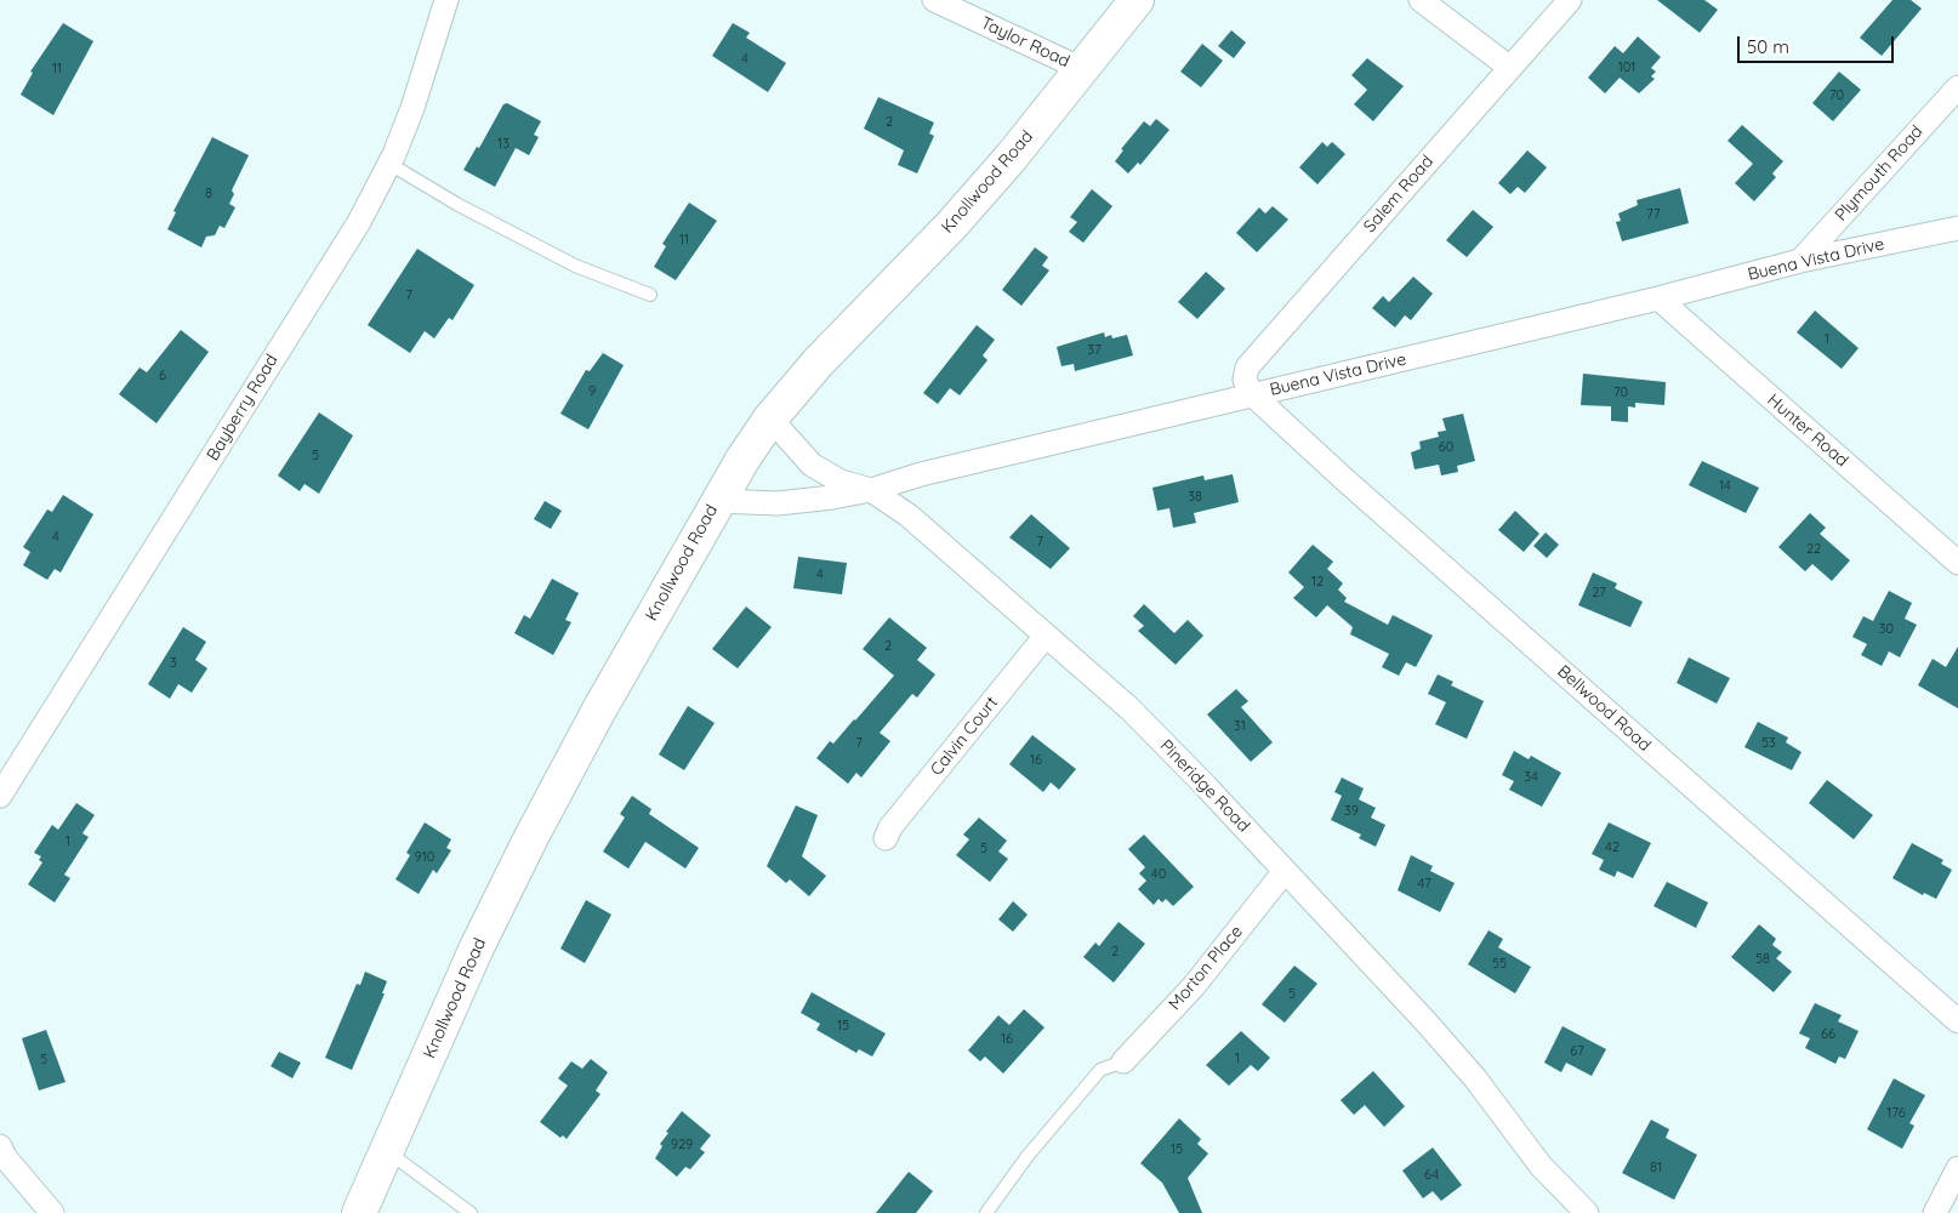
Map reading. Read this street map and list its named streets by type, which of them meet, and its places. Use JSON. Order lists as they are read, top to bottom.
{
  "streets": {
    "main road": ["Knollwood Road"],
    "street": [
      "Taylor Road",
      "Plymouth Road",
      "Salem Road",
      "Buena Vista Drive",
      "Bayberry Road",
      "Hunter Road",
      "Bellwood Road",
      "Calvin Court",
      "Pineridge Road",
      "Morton Place"
    ]
  },
  "crossings": [
    ["Taylor Road", "Knollwood Road"],
    ["Plymouth Road", "Buena Vista Drive"],
    ["Knollwood Road", "Buena Vista Drive"],
    ["Knollwood Road", "Pineridge Road"],
    ["Salem Road", "Buena Vista Drive"],
    ["Salem Road", "Bellwood Road"],
    ["Buena Vista Drive", "Hunter Road"],
    ["Buena Vista Drive", "Bellwood Road"],
    ["Buena Vista Drive", "Pineridge Road"],
    ["Calvin Court", "Pineridge Road"],
    ["Pineridge Road", "Morton Place"]
  ],
  "house_numbers": [
    "4",
    "101",
    "11",
    "70",
    "2",
    "13",
    "8",
    "77",
    "11",
    "7",
    "1",
    "37",
    "6",
    "9",
    "70",
    "60",
    "5",
    "14",
    "38",
    "4",
    "7",
    "22",
    "4",
    "12",
    "27",
    "30",
    "2",
    "3",
    "31",
    "7",
    "53",
    "16",
    "34",
    "39",
    "1",
    "42",
    "5",
    "910",
    "40",
    "47",
    "2",
    "58",
    "55",
    "5",
    "15",
    "66",
    "16",
    "67",
    "1",
    "5",
    "176",
    "929",
    "15",
    "81",
    "64"
  ],
  "scale_bar": "50 m"
}
